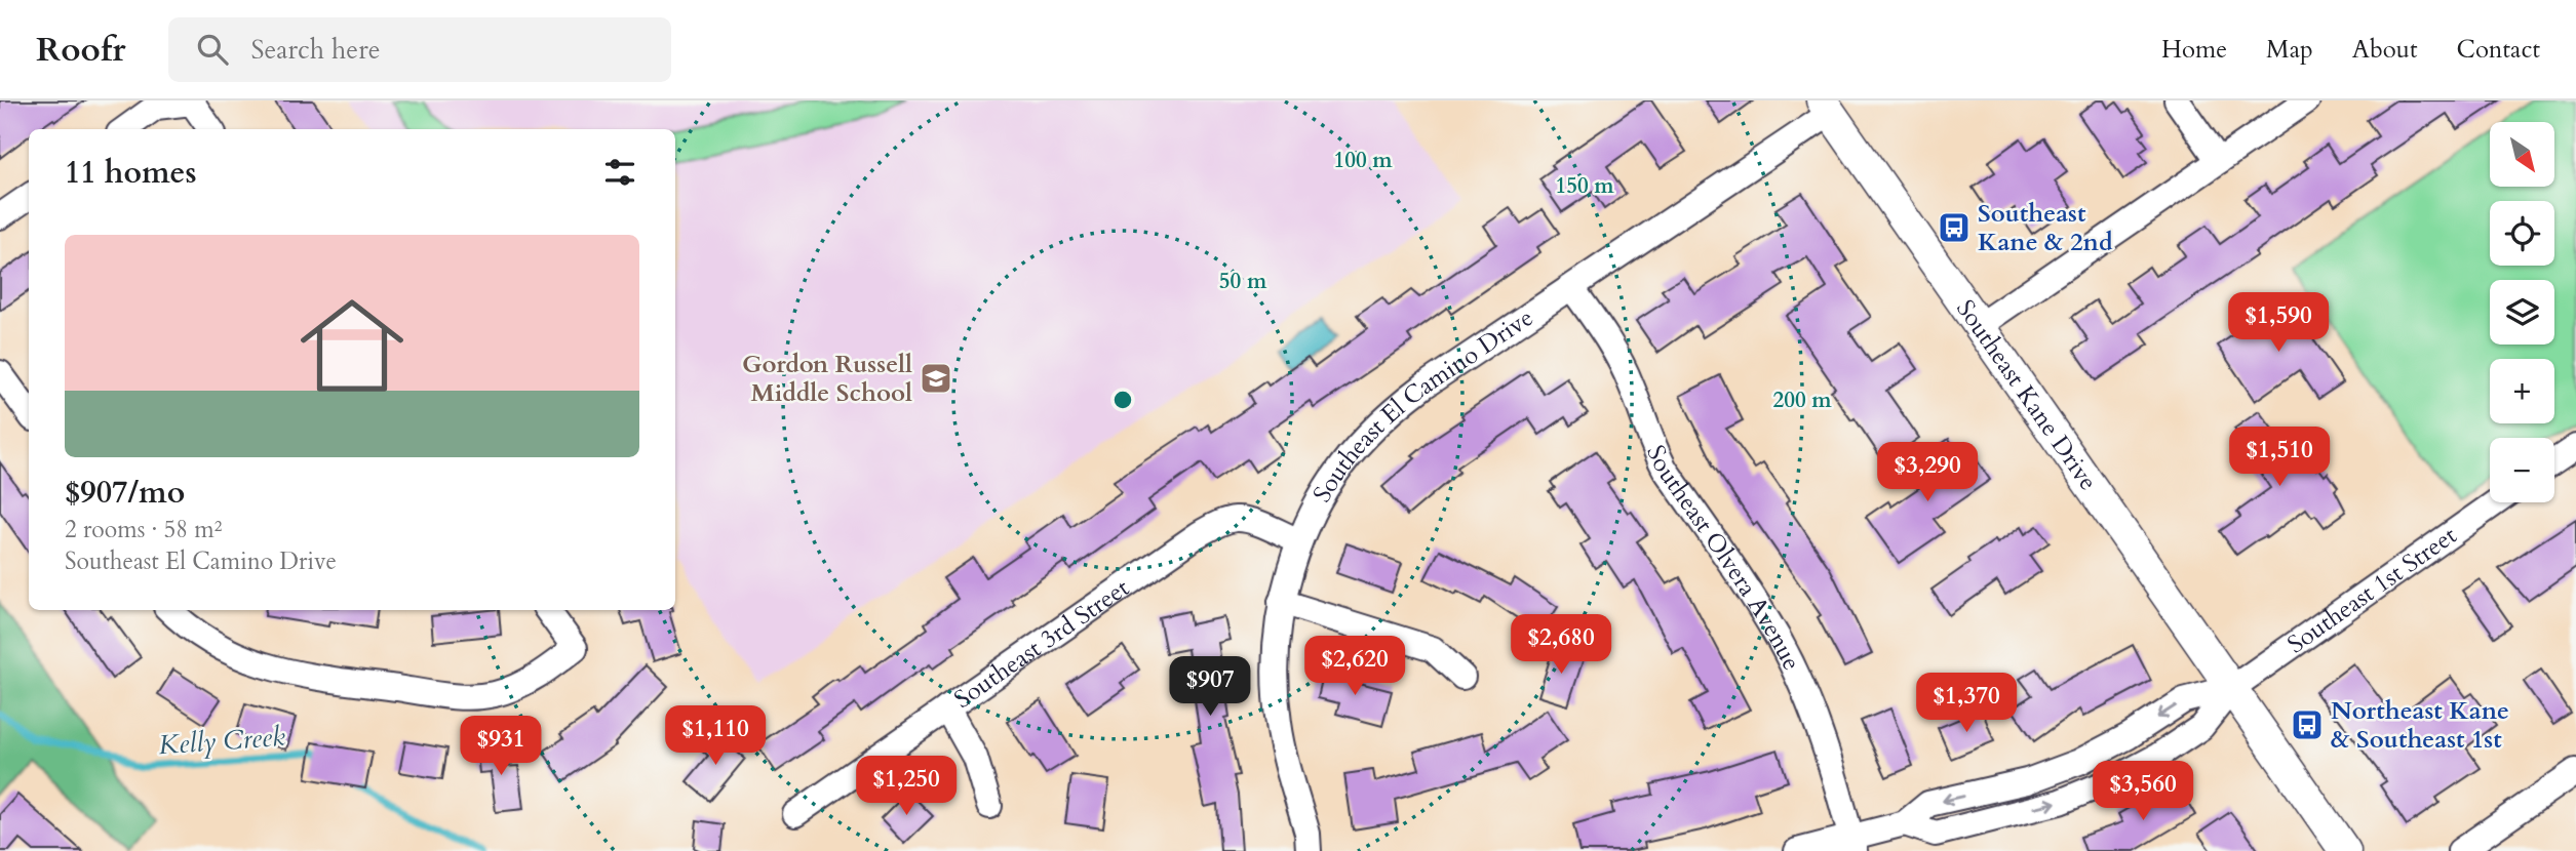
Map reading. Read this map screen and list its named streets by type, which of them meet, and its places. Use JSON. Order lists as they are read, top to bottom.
{
  "streets": {
    "main road": ["Southeast Kane Drive"],
    "street": [
      "Southeast El Camino Drive",
      "Southeast Olvera Avenue",
      "Southeast 1st Street",
      "Southeast 3rd Street"
    ]
  },
  "crossings": [
    ["Southeast Kane Drive", "Southeast El Camino Drive"],
    ["Southeast Kane Drive", "Southeast 1st Street"],
    ["Southeast El Camino Drive", "Southeast Olvera Avenue"],
    ["Southeast El Camino Drive", "Southeast 3rd Street"],
    ["Southeast Olvera Avenue", "Southeast 1st Street"]
  ],
  "water": ["Kelly Creek"],
  "places": {
    "bus stop": ["Southeast Kane & 2nd", "Northeast Kane & Southeast 1st"],
    "school or university": ["Gordon Russell Middle School"]
  },
  "north": "bottom right",
  "page": {
    "header": "Roofr",
    "search": "Search here",
    "nav": [
      "Home",
      "Map",
      "About",
      "Contact"
    ],
    "map_buttons": ["+", "−"],
    "heading": "11 homes",
    "list": [
      {
        "name": "$907/mo",
        "note": "2 rooms · 58 m² · Southeast El Camino Drive"
      }
    ],
    "price": [
      "$1,590",
      "$1,510",
      "$3,290",
      "$2,680",
      "$2,620",
      "$907",
      "$1,370",
      "$1,110",
      "$931",
      "$1,250",
      "$3,560"
    ]
  },
  "rings": [
    "100 m",
    "150 m",
    "50 m",
    "200 m"
  ]
}
